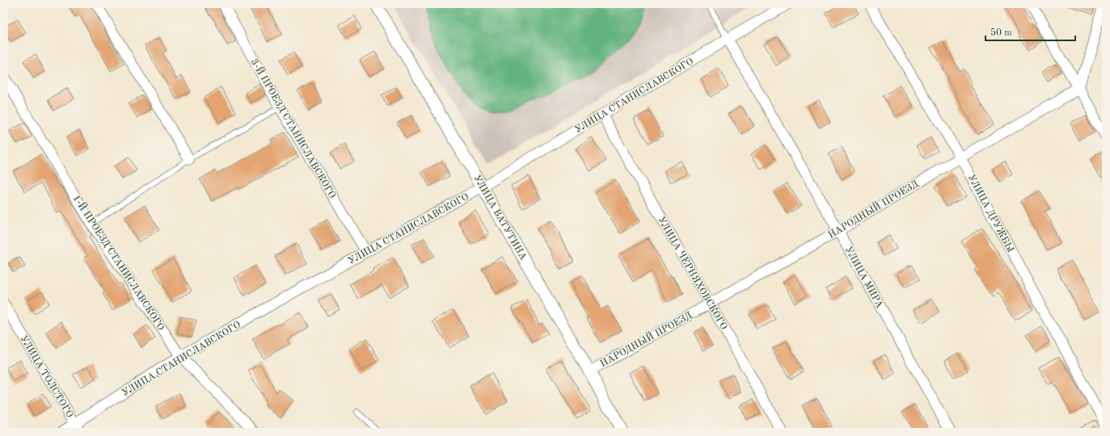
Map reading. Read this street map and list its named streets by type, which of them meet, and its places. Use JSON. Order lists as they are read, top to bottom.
{
  "streets": {
    "street": [
      "УЛИЦА СТАНИСЛАВСКОГО",
      "3-Й ПРОЕЗД СТАНИСЛАВСКОГО",
      "НАРОДНЫЙ ПРОЕЗД",
      "УЛИЦА ДРУЖБЫ",
      "УЛИЦА ВАТУТИНА",
      "1-Й ПРОЕЗД СТАНИСЛАВСКОГО",
      "УЛИЦА ЧЕРНЯХОВСКОГО",
      "УЛИЦА МИРА",
      "УЛИЦА ТОЛСТОГО"
    ]
  },
  "crossings": [
    ["УЛИЦА СТАНИСЛАВСКОГО", "3-Й ПРОЕЗД СТАНИСЛАВСКОГО"],
    ["УЛИЦА СТАНИСЛАВСКОГО", "УЛИЦА ВАТУТИНА"],
    ["УЛИЦА СТАНИСЛАВСКОГО", "1-Й ПРОЕЗД СТАНИСЛАВСКОГО"],
    ["УЛИЦА СТАНИСЛАВСКОГО", "УЛИЦА ЧЕРНЯХОВСКОГО"],
    ["УЛИЦА СТАНИСЛАВСКОГО", "УЛИЦА МИРА"],
    ["УЛИЦА СТАНИСЛАВСКОГО", "УЛИЦА ТОЛСТОГО"],
    ["НАРОДНЫЙ ПРОЕЗД", "УЛИЦА ДРУЖБЫ"],
    ["НАРОДНЫЙ ПРОЕЗД", "УЛИЦА ВАТУТИНА"],
    ["НАРОДНЫЙ ПРОЕЗД", "УЛИЦА ЧЕРНЯХОВСКОГО"],
    ["НАРОДНЫЙ ПРОЕЗД", "УЛИЦА МИРА"]
  ],
  "scale_bar": "50 m"
}
